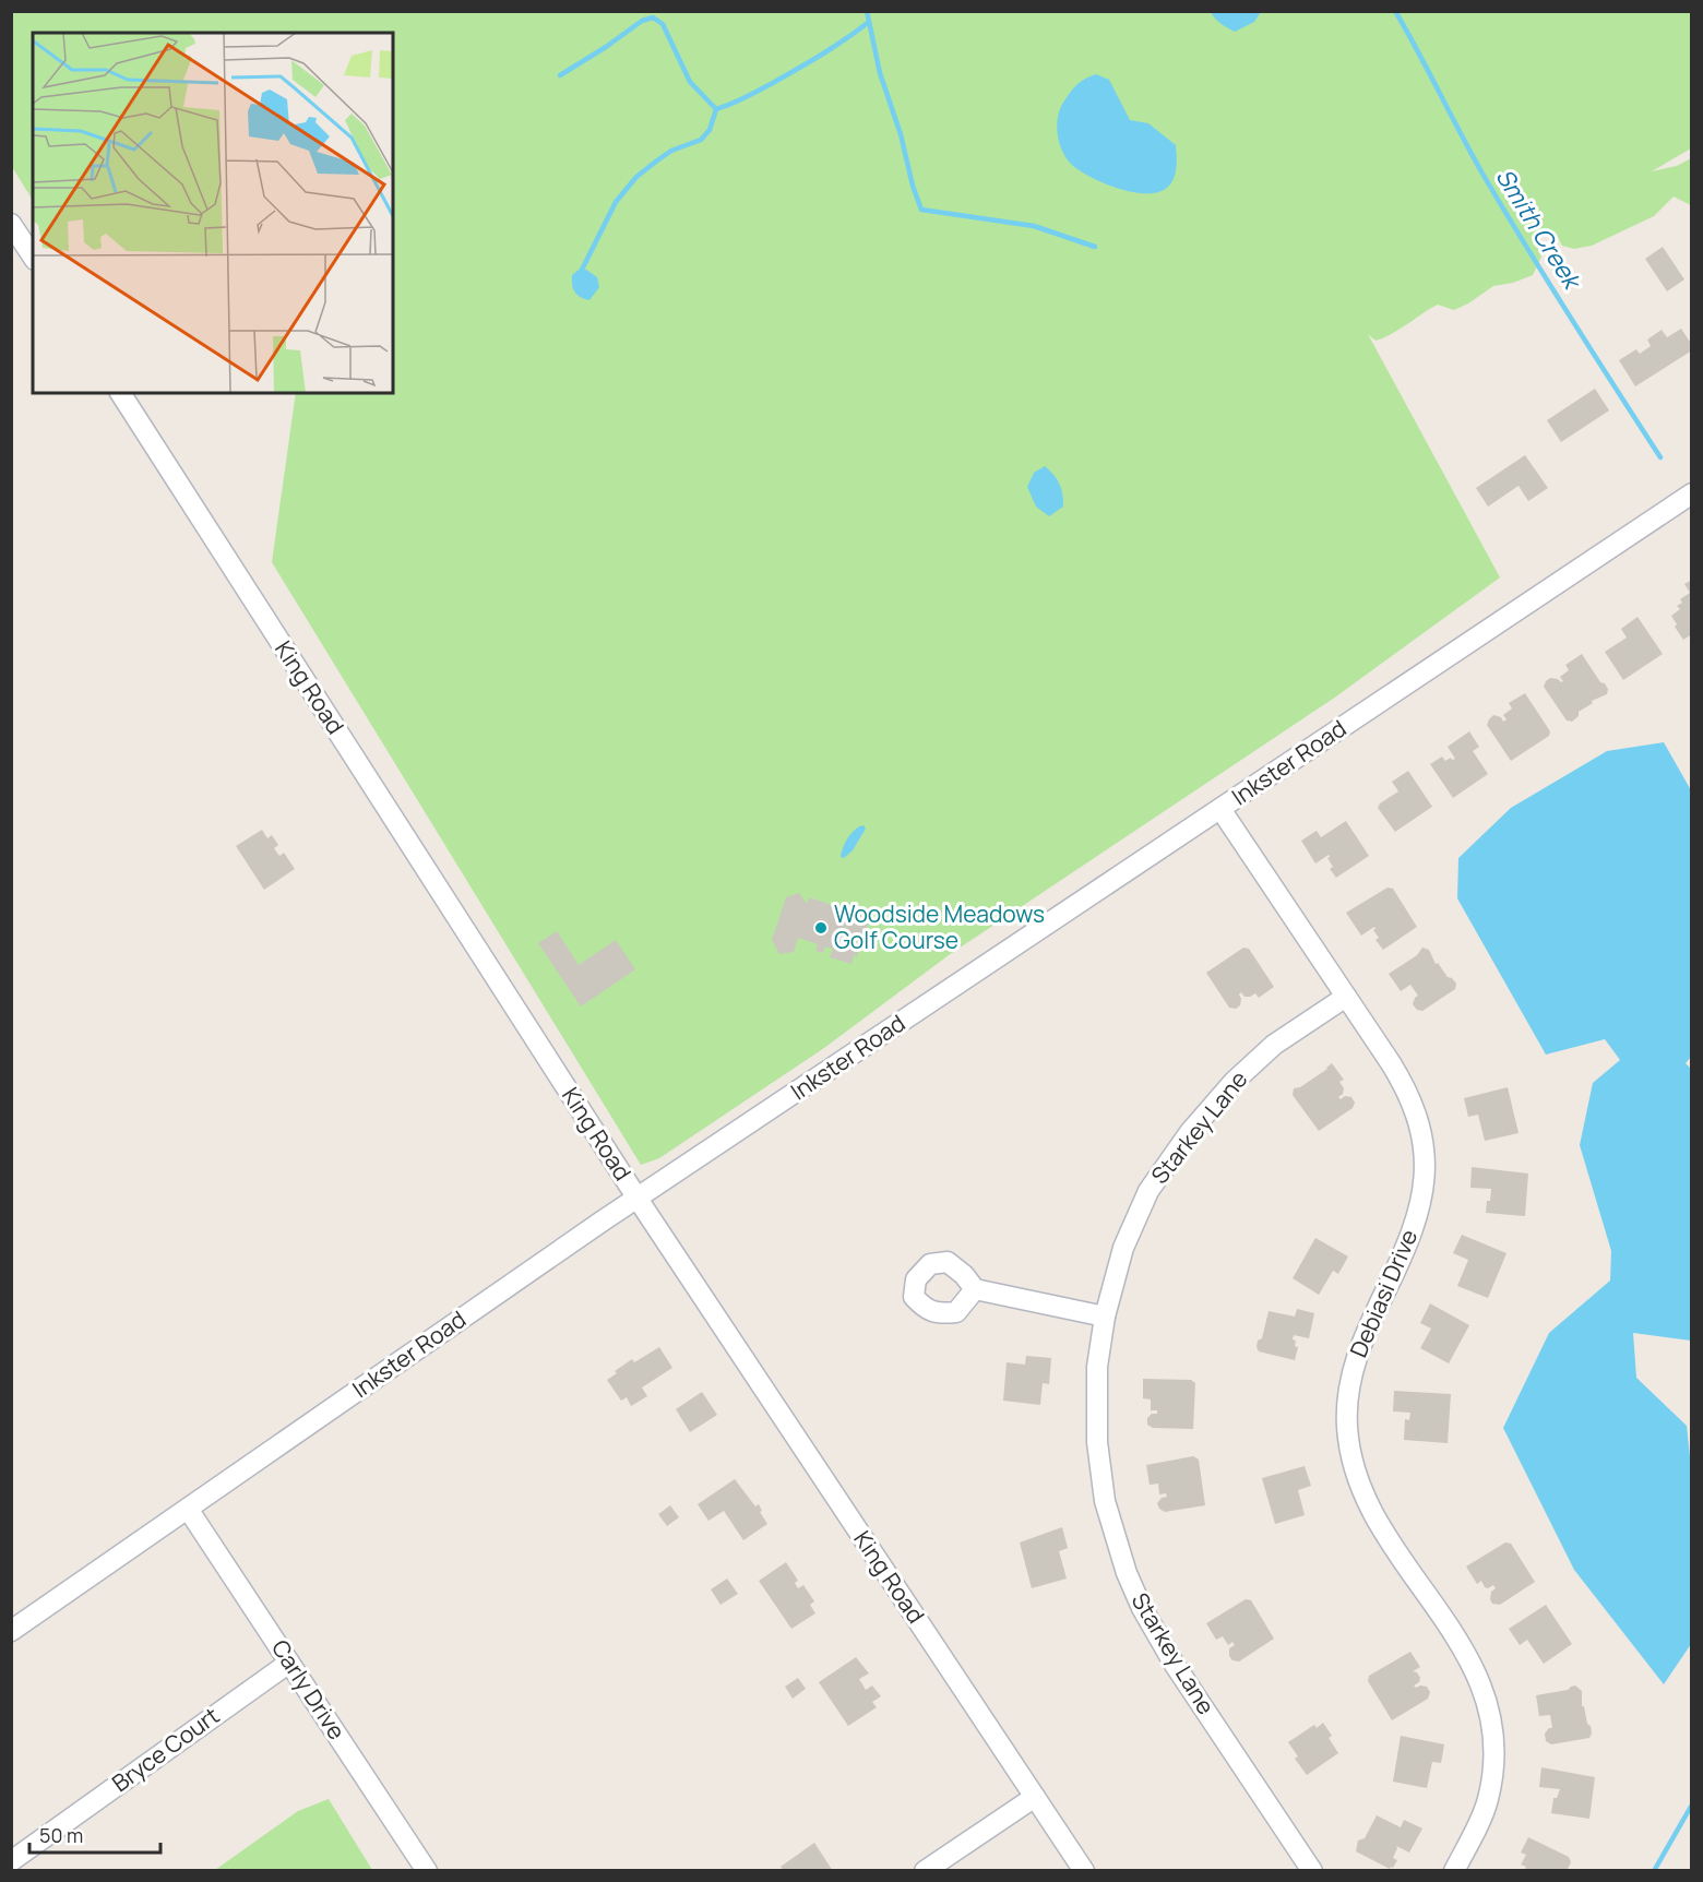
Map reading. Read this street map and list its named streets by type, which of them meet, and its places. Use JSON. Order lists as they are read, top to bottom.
{
  "streets": {
    "street": [
      "King Road",
      "Inkster Road",
      "Starkey Lane",
      "Debiasi Drive",
      "Carly Drive",
      "Bryce Court"
    ]
  },
  "crossings": [
    ["King Road", "Inkster Road"],
    ["Inkster Road", "Debiasi Drive"],
    ["Inkster Road", "Carly Drive"],
    ["Starkey Lane", "Debiasi Drive"],
    ["Carly Drive", "Bryce Court"]
  ],
  "water": ["Smith Creek"],
  "places": ["Woodside Meadows Golf Course"],
  "scale_bar": "50 m"
}
